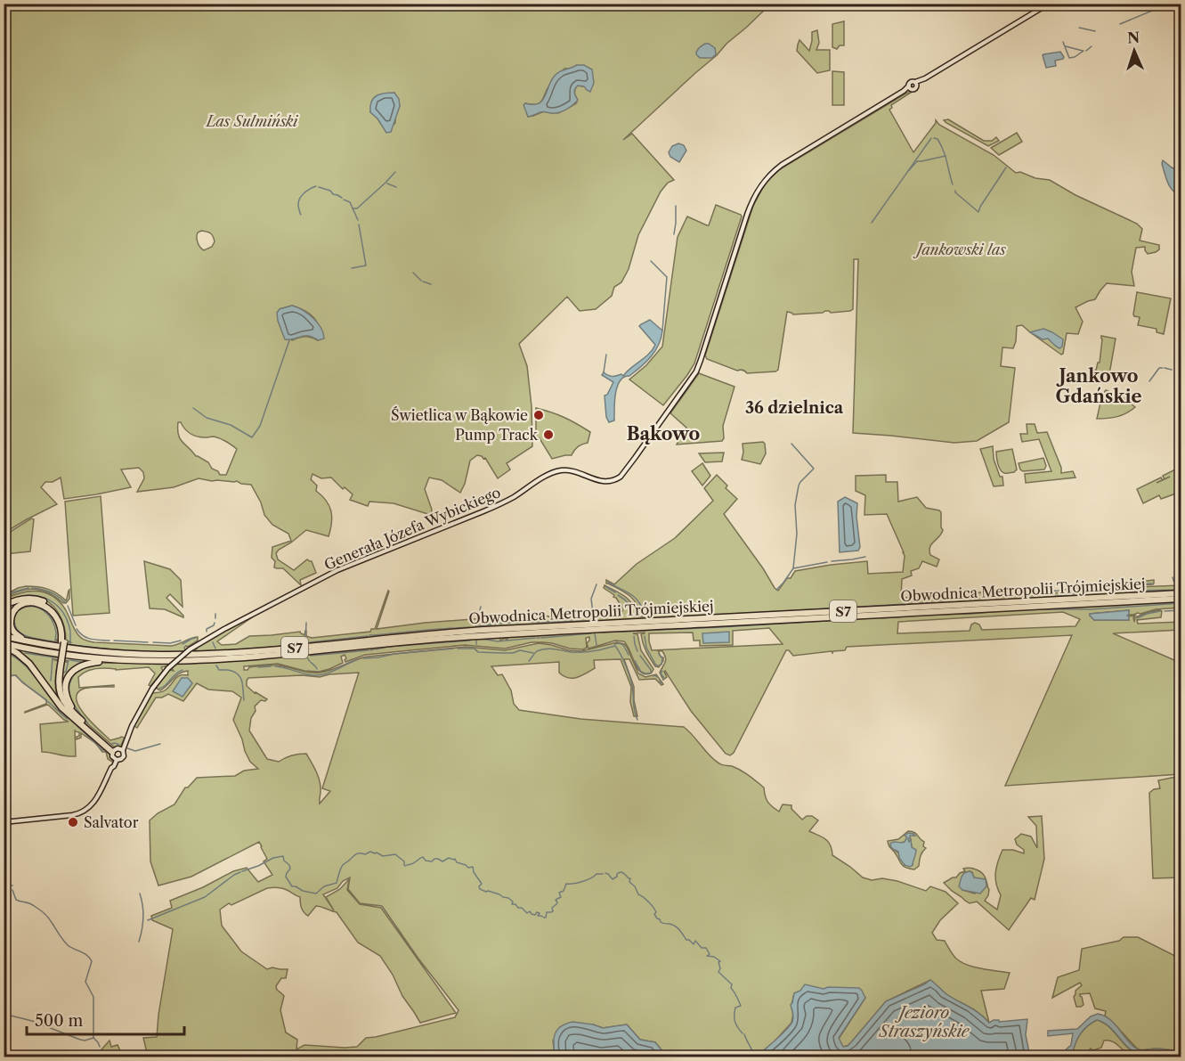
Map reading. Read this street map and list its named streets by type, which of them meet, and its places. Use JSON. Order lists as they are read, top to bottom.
{
  "streets": {
    "highway": ["Obwodnica Metropolii Trójmiejskiej", "S7"],
    "main road": ["Generała Józefa Wybickiego"]
  },
  "districts": ["Jankowo Gdańskie", "36 dzielnica", "Bąkowo"],
  "water": ["Jezioro Straszyńskie"],
  "parks": ["Las Sulmiński", "Jankowski las"],
  "places": ["Świetlica w Bąkowie", "Pump Track", "Salvator"],
  "scale_bar": "500 m",
  "north": "top"
}
